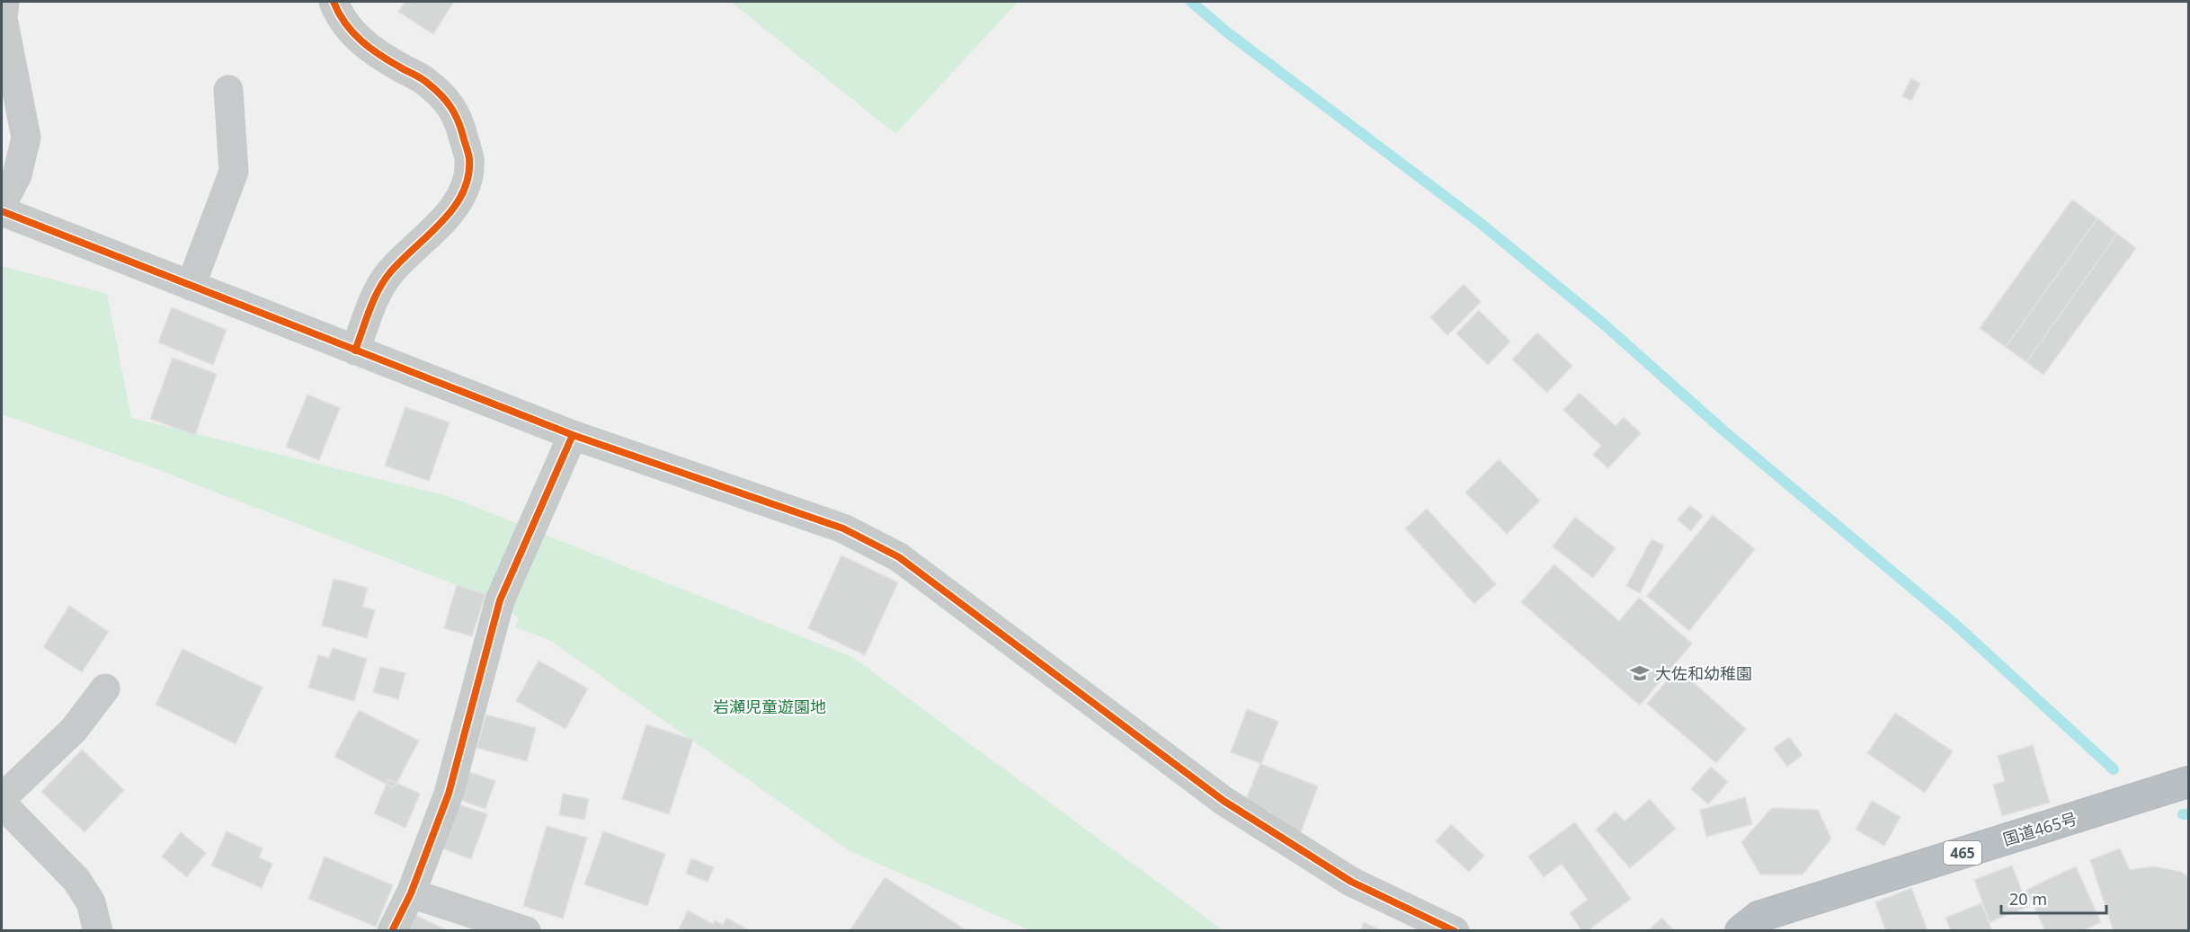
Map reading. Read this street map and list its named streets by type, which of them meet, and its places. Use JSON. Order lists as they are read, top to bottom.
{
  "streets": {
    "highway": ["国道465号", "465"]
  },
  "parks": ["岩瀬児童遊園地"],
  "places": {
    "school or university": ["大佐和幼稚園"]
  },
  "scale_bar": "20 m"
}
